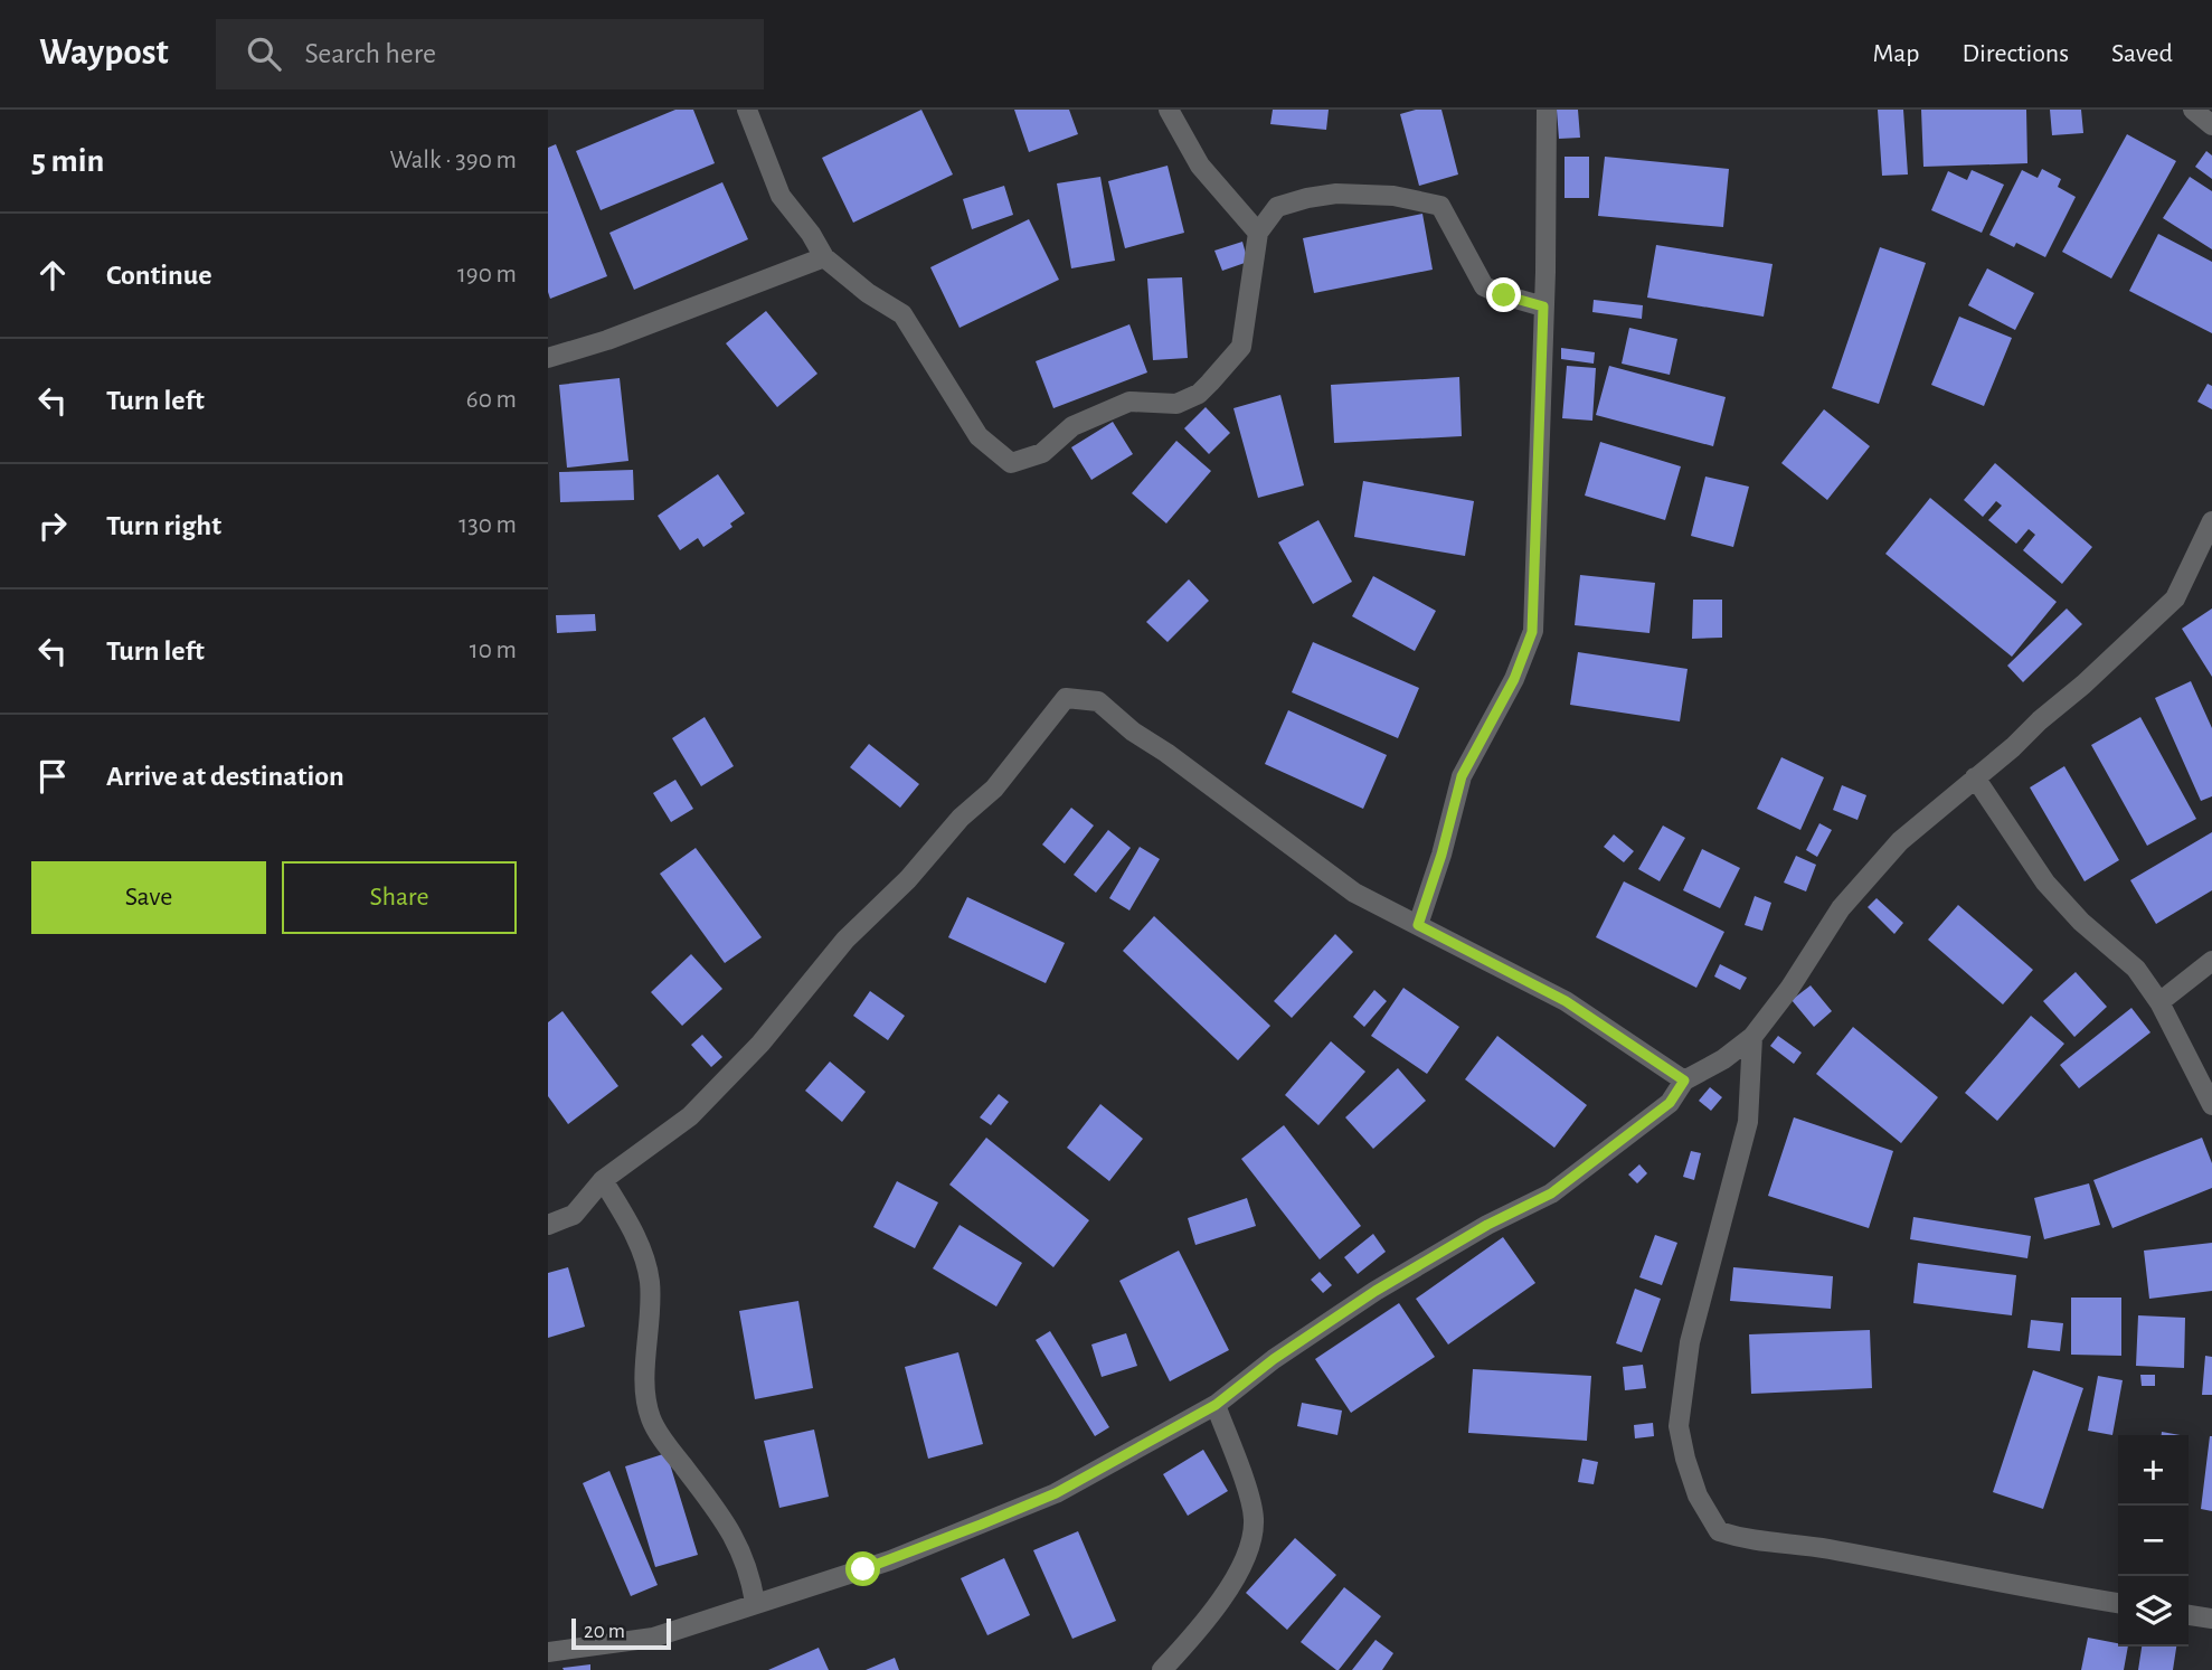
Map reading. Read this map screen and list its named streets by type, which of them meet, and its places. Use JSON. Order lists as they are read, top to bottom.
{
  "scale_bar": "20 m",
  "page": {
    "header": "Waypost",
    "search": "Search here",
    "nav": ["Map", "Directions", "Saved"],
    "heading": ["5 min", "Walk · 390 m"],
    "list": [
      ["Continue", "190 m"],
      ["Turn left", "60 m"],
      ["Turn right", "130 m"],
      ["Turn left", "10 m"],
      "Arrive at destination"
    ],
    "buttons": ["Save", "Share"],
    "map_buttons": ["+", "−"],
    "scale": "20 m"
  }
}
